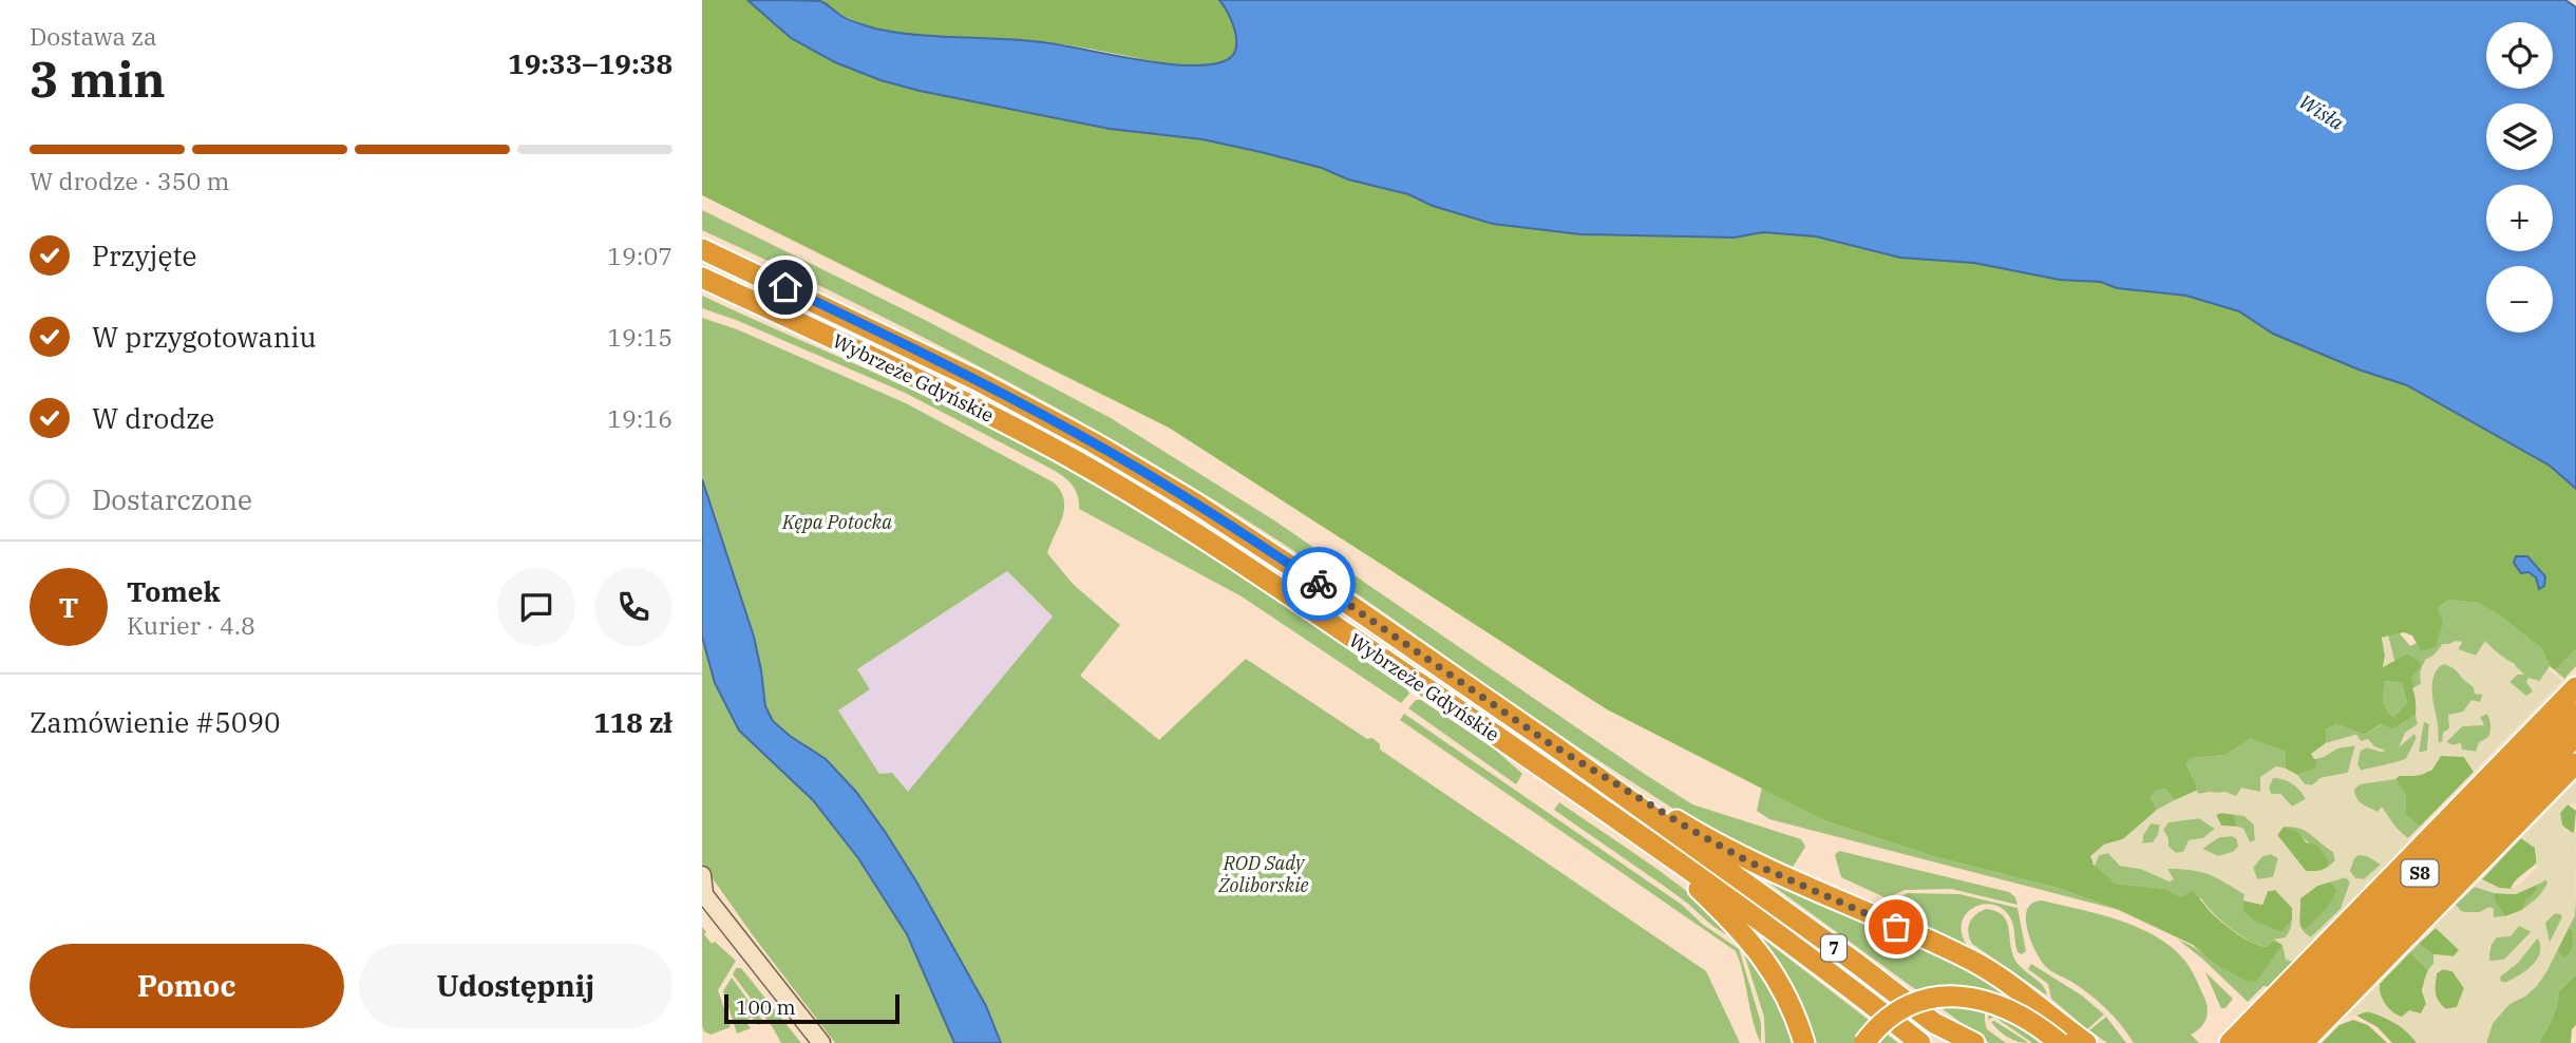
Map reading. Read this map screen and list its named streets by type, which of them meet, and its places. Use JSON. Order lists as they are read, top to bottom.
{
  "streets": {
    "highway": ["Wybrzeże Gdyńskie", "S8", "7"]
  },
  "water": ["Wisła"],
  "parks": ["Kępa Potocka", "ROD Sady Żoliborskie"],
  "scale_bar": "100 m",
  "page": {
    "heading": ["3 min", "Dostawa za", "19:33–19:38"],
    "panel": [
      "Tomek",
      "Kurier · 4.8",
      "Zamówienie #5090",
      "118 zł"
    ],
    "map_buttons": ["+", "−"],
    "bar": "W drodze · 350 m",
    "list": [
      ["Przyjęte", "19:07"],
      ["W przygotowaniu", "19:15"],
      ["W drodze", "19:16"],
      "Dostarczone"
    ],
    "round": "T",
    "buttons": ["Pomoc", "Udostępnij"],
    "scale": "100 m"
  }
}
